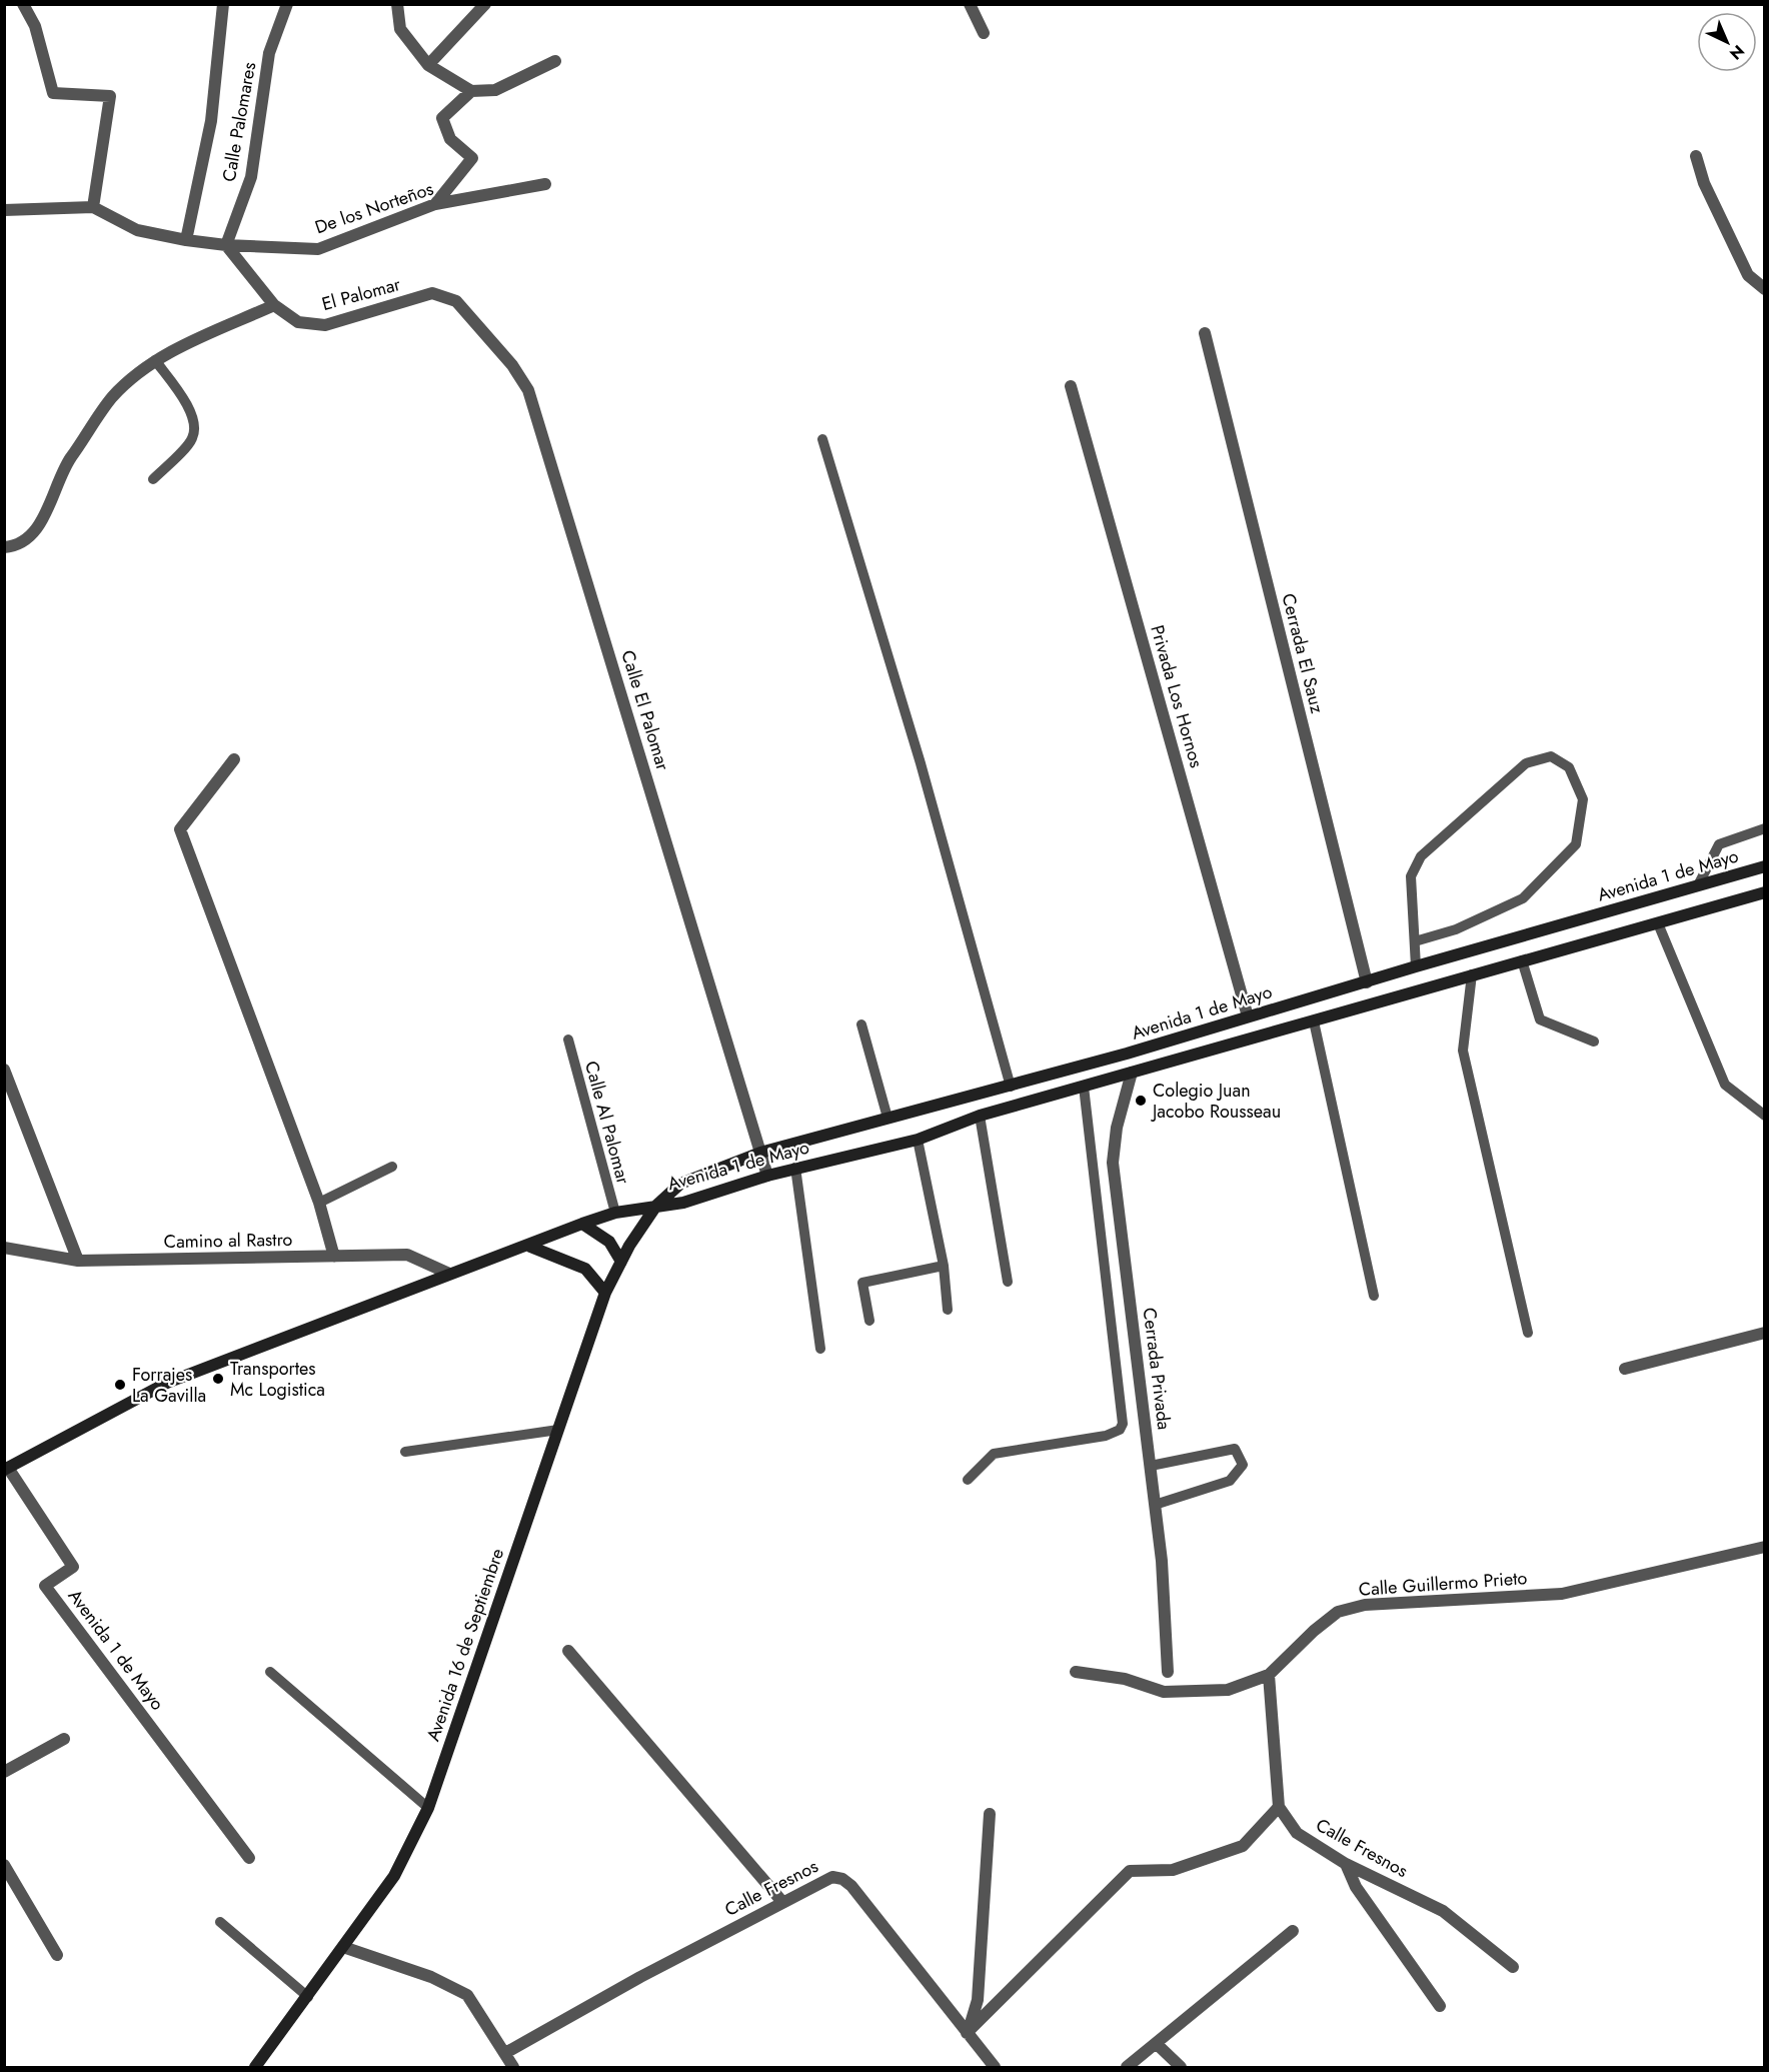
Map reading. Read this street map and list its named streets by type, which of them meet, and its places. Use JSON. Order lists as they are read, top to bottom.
{
  "streets": {
    "main road": ["Avenida 1 de Mayo", "Avenida 16 de Septiembre"],
    "street": [
      "Calle Palomares",
      "De los Norteños",
      "El Palomar",
      "Cerrada El Sauz",
      "Privada Los Hornos",
      "Calle El Palomar",
      "Camino al Rastro",
      "Cerrada Privada",
      "Calle Guillermo Prieto",
      "Calle Fresnos"
    ],
    "lane": ["Calle Al Palomar"]
  },
  "crossings": [
    ["Calle Palomares", "De los Norteños"],
    ["Calle Palomares", "El Palomar"],
    ["De los Norteños", "El Palomar"],
    ["El Palomar", "Calle El Palomar"],
    ["Cerrada El Sauz", "Avenida 1 de Mayo"],
    ["Privada Los Hornos", "Avenida 1 de Mayo"],
    ["Calle El Palomar", "Avenida 1 de Mayo"],
    ["Avenida 1 de Mayo", "Calle Al Palomar"],
    ["Avenida 1 de Mayo", "Camino al Rastro"],
    ["Avenida 1 de Mayo", "Cerrada Privada"],
    ["Avenida 1 de Mayo", "Avenida 16 de Septiembre"]
  ],
  "places": ["Colegio Juan Jacobo Rousseau", "Transportes Mc Logistica", "Forrajes La Gavilla"],
  "north": "bottom right"
}
